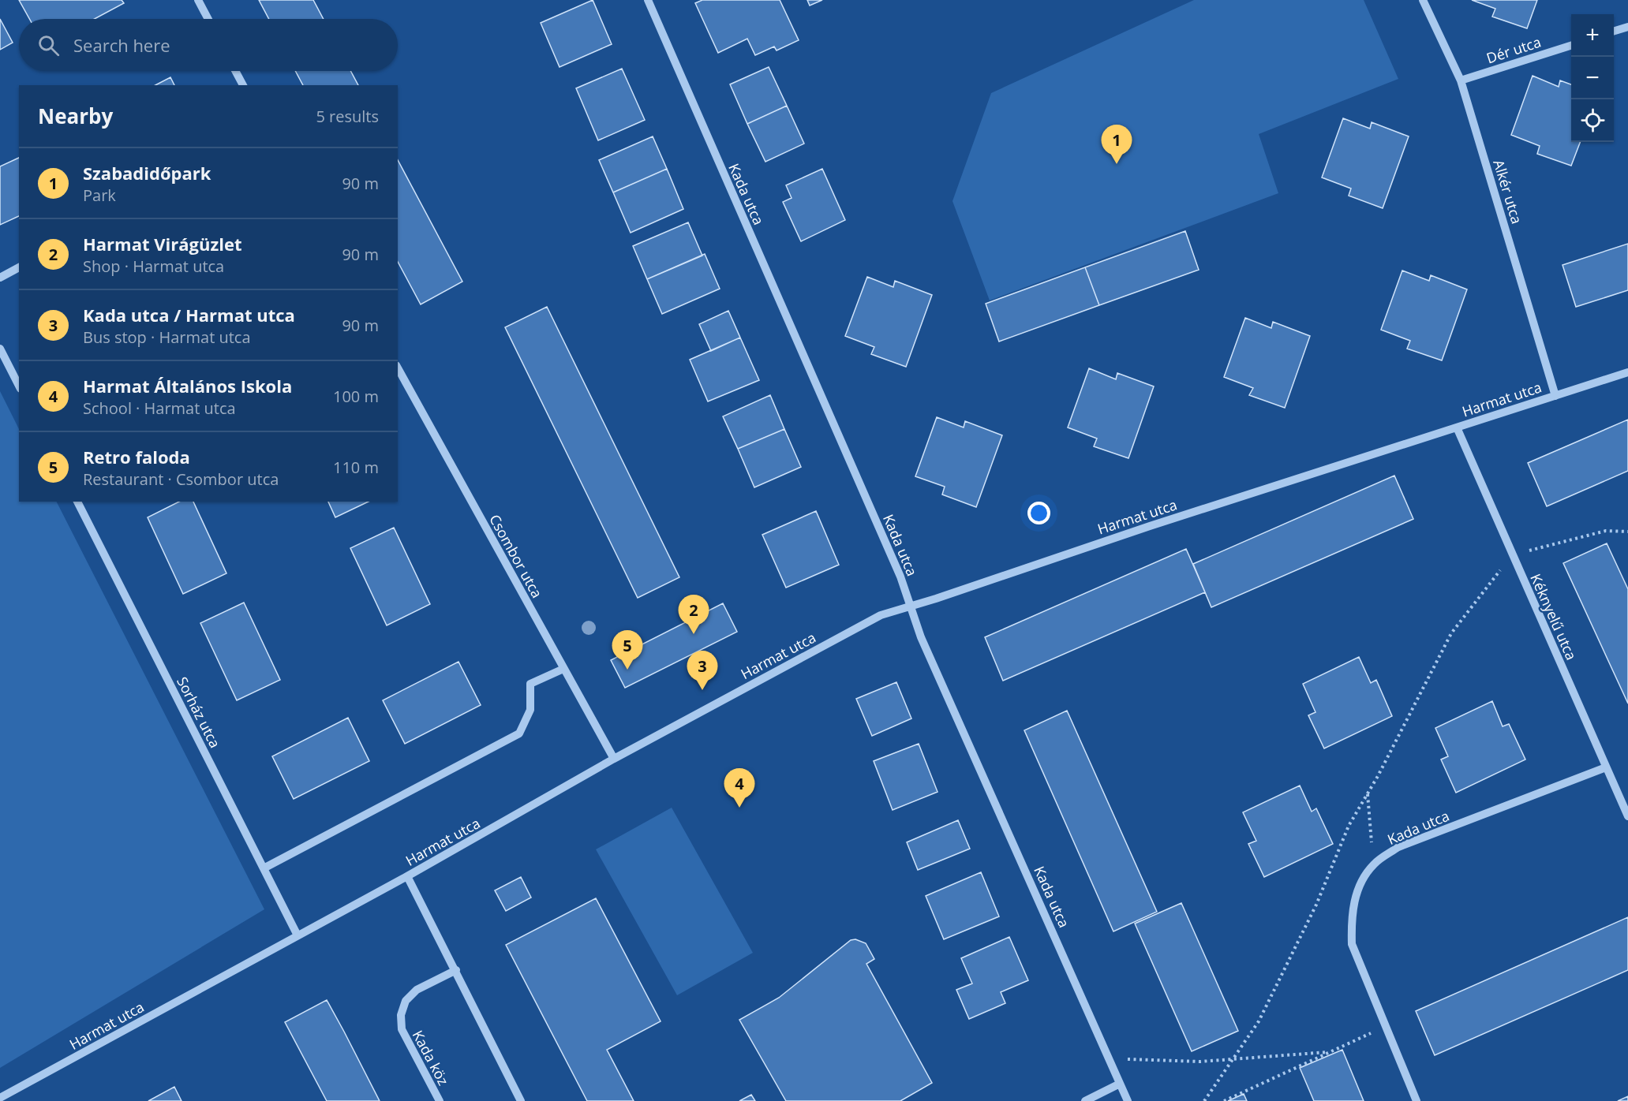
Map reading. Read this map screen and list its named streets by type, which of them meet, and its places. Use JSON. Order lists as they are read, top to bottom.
{
  "streets": {
    "street": [
      "Dér utca",
      "Alkér utca",
      "Kada utca",
      "Harmat utca",
      "Csombor utca",
      "Kéknyelű utca",
      "Sorház utca",
      "Kada köz"
    ]
  },
  "crossings": [
    ["Dér utca", "Alkér utca"],
    ["Alkér utca", "Harmat utca"],
    ["Kada utca", "Harmat utca"],
    ["Kada utca", "Kéknyelű utca"],
    ["Harmat utca", "Csombor utca"],
    ["Harmat utca", "Kéknyelű utca"],
    ["Harmat utca", "Sorház utca"]
  ],
  "page": {
    "map_buttons": ["+", "−"],
    "search": "Search here",
    "heading": ["Nearby", "5 results"],
    "pins": [
      "1",
      "2",
      "5",
      "3",
      "4"
    ],
    "list": [
      {
        "mark": "1",
        "name": "Szabadidőpark",
        "note": "Park",
        "value": "90 m"
      },
      {
        "mark": "2",
        "name": "Harmat Virágüzlet",
        "note": "Shop · Harmat utca",
        "value": "90 m"
      },
      {
        "mark": "3",
        "name": "Kada utca / Harmat utca",
        "note": "Bus stop · Harmat utca",
        "value": "90 m"
      },
      {
        "mark": "4",
        "name": "Harmat Általános Iskola",
        "note": "School · Harmat utca",
        "value": "100 m"
      },
      {
        "mark": "5",
        "name": "Retro faloda",
        "note": "Restaurant · Csombor utca",
        "value": "110 m"
      }
    ]
  }
}
